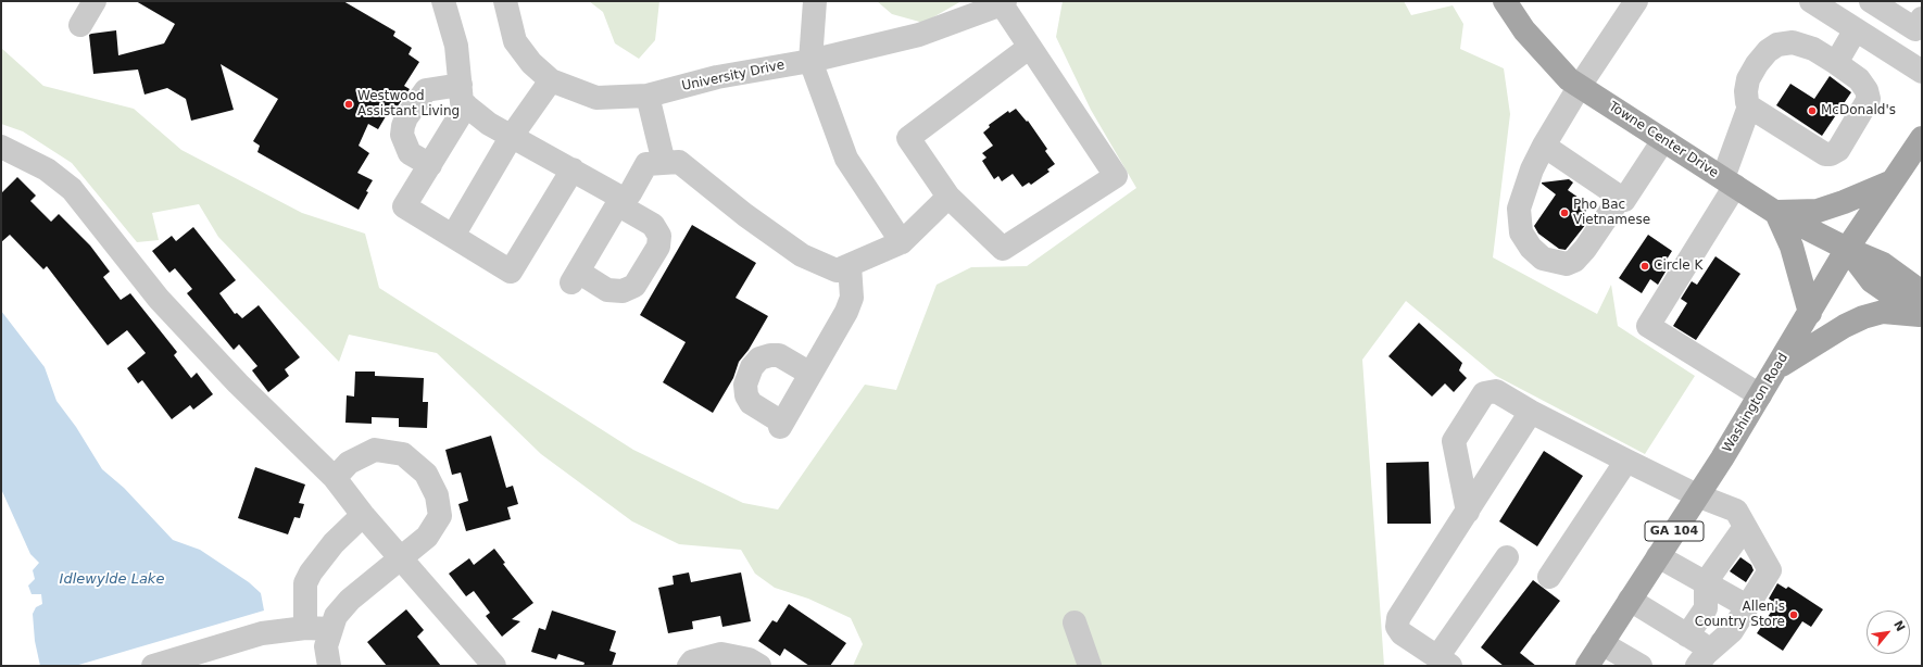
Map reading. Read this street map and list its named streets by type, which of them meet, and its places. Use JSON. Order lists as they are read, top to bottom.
{
  "streets": {
    "main road": ["Towne Center Drive", "Washington Road", "GA 104"],
    "street": ["University Drive"]
  },
  "crossings": [
    ["Towne Center Drive", "Washington Road"]
  ],
  "water": ["Idlewylde Lake"],
  "places": [
    "Westwood Assistant Living",
    "McDonald's",
    "Pho Bac Vietnamese",
    "Circle K",
    "Allen's Country Store"
  ],
  "north": "top right"
}
